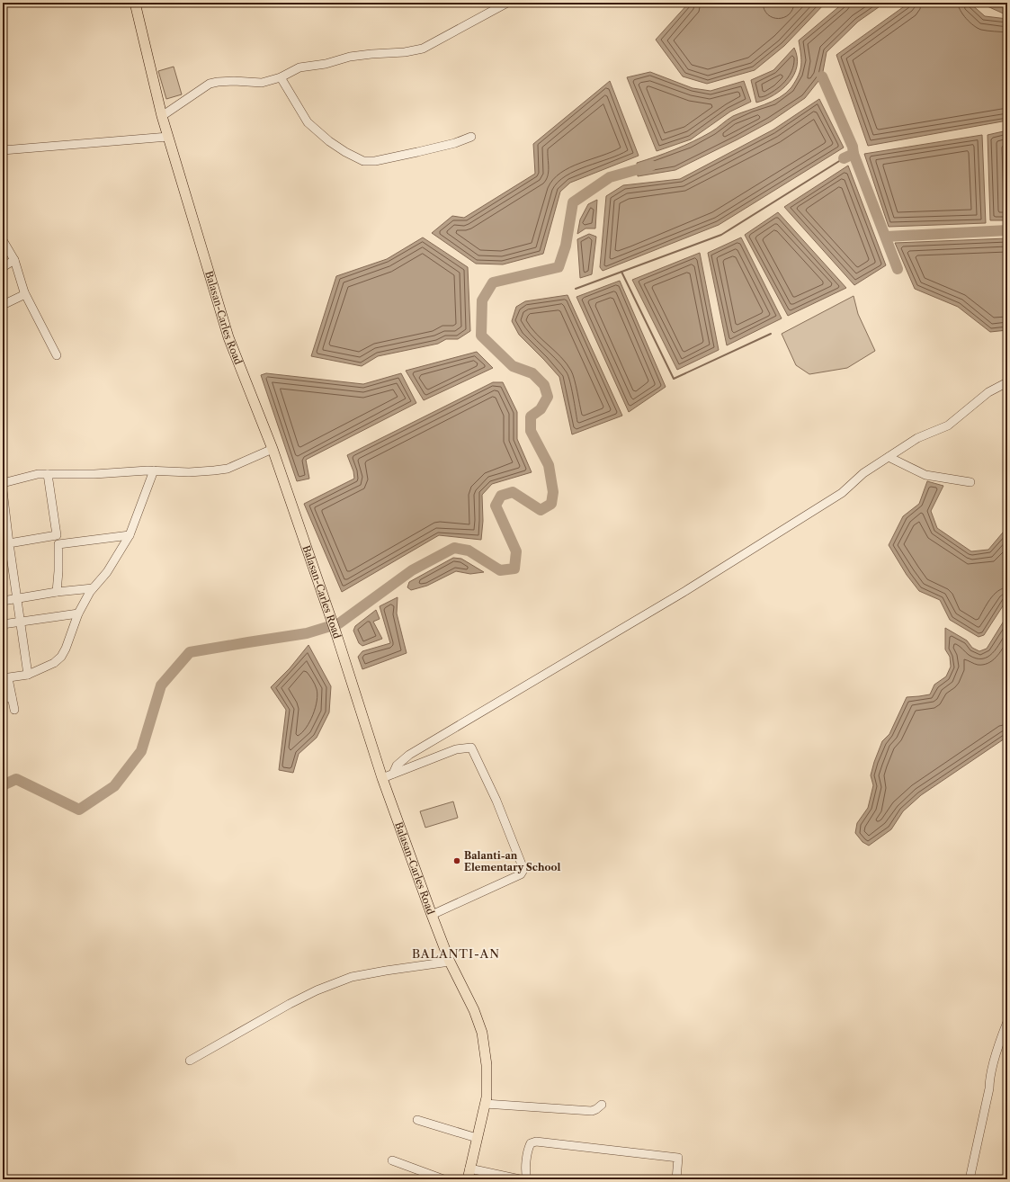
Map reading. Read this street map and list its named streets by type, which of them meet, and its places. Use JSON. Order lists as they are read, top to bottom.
{
  "streets": {
    "main road": ["Balasan-Carles Road"]
  },
  "districts": ["BALANTI-AN"],
  "places": ["Balanti-an Elementary School"]
}
